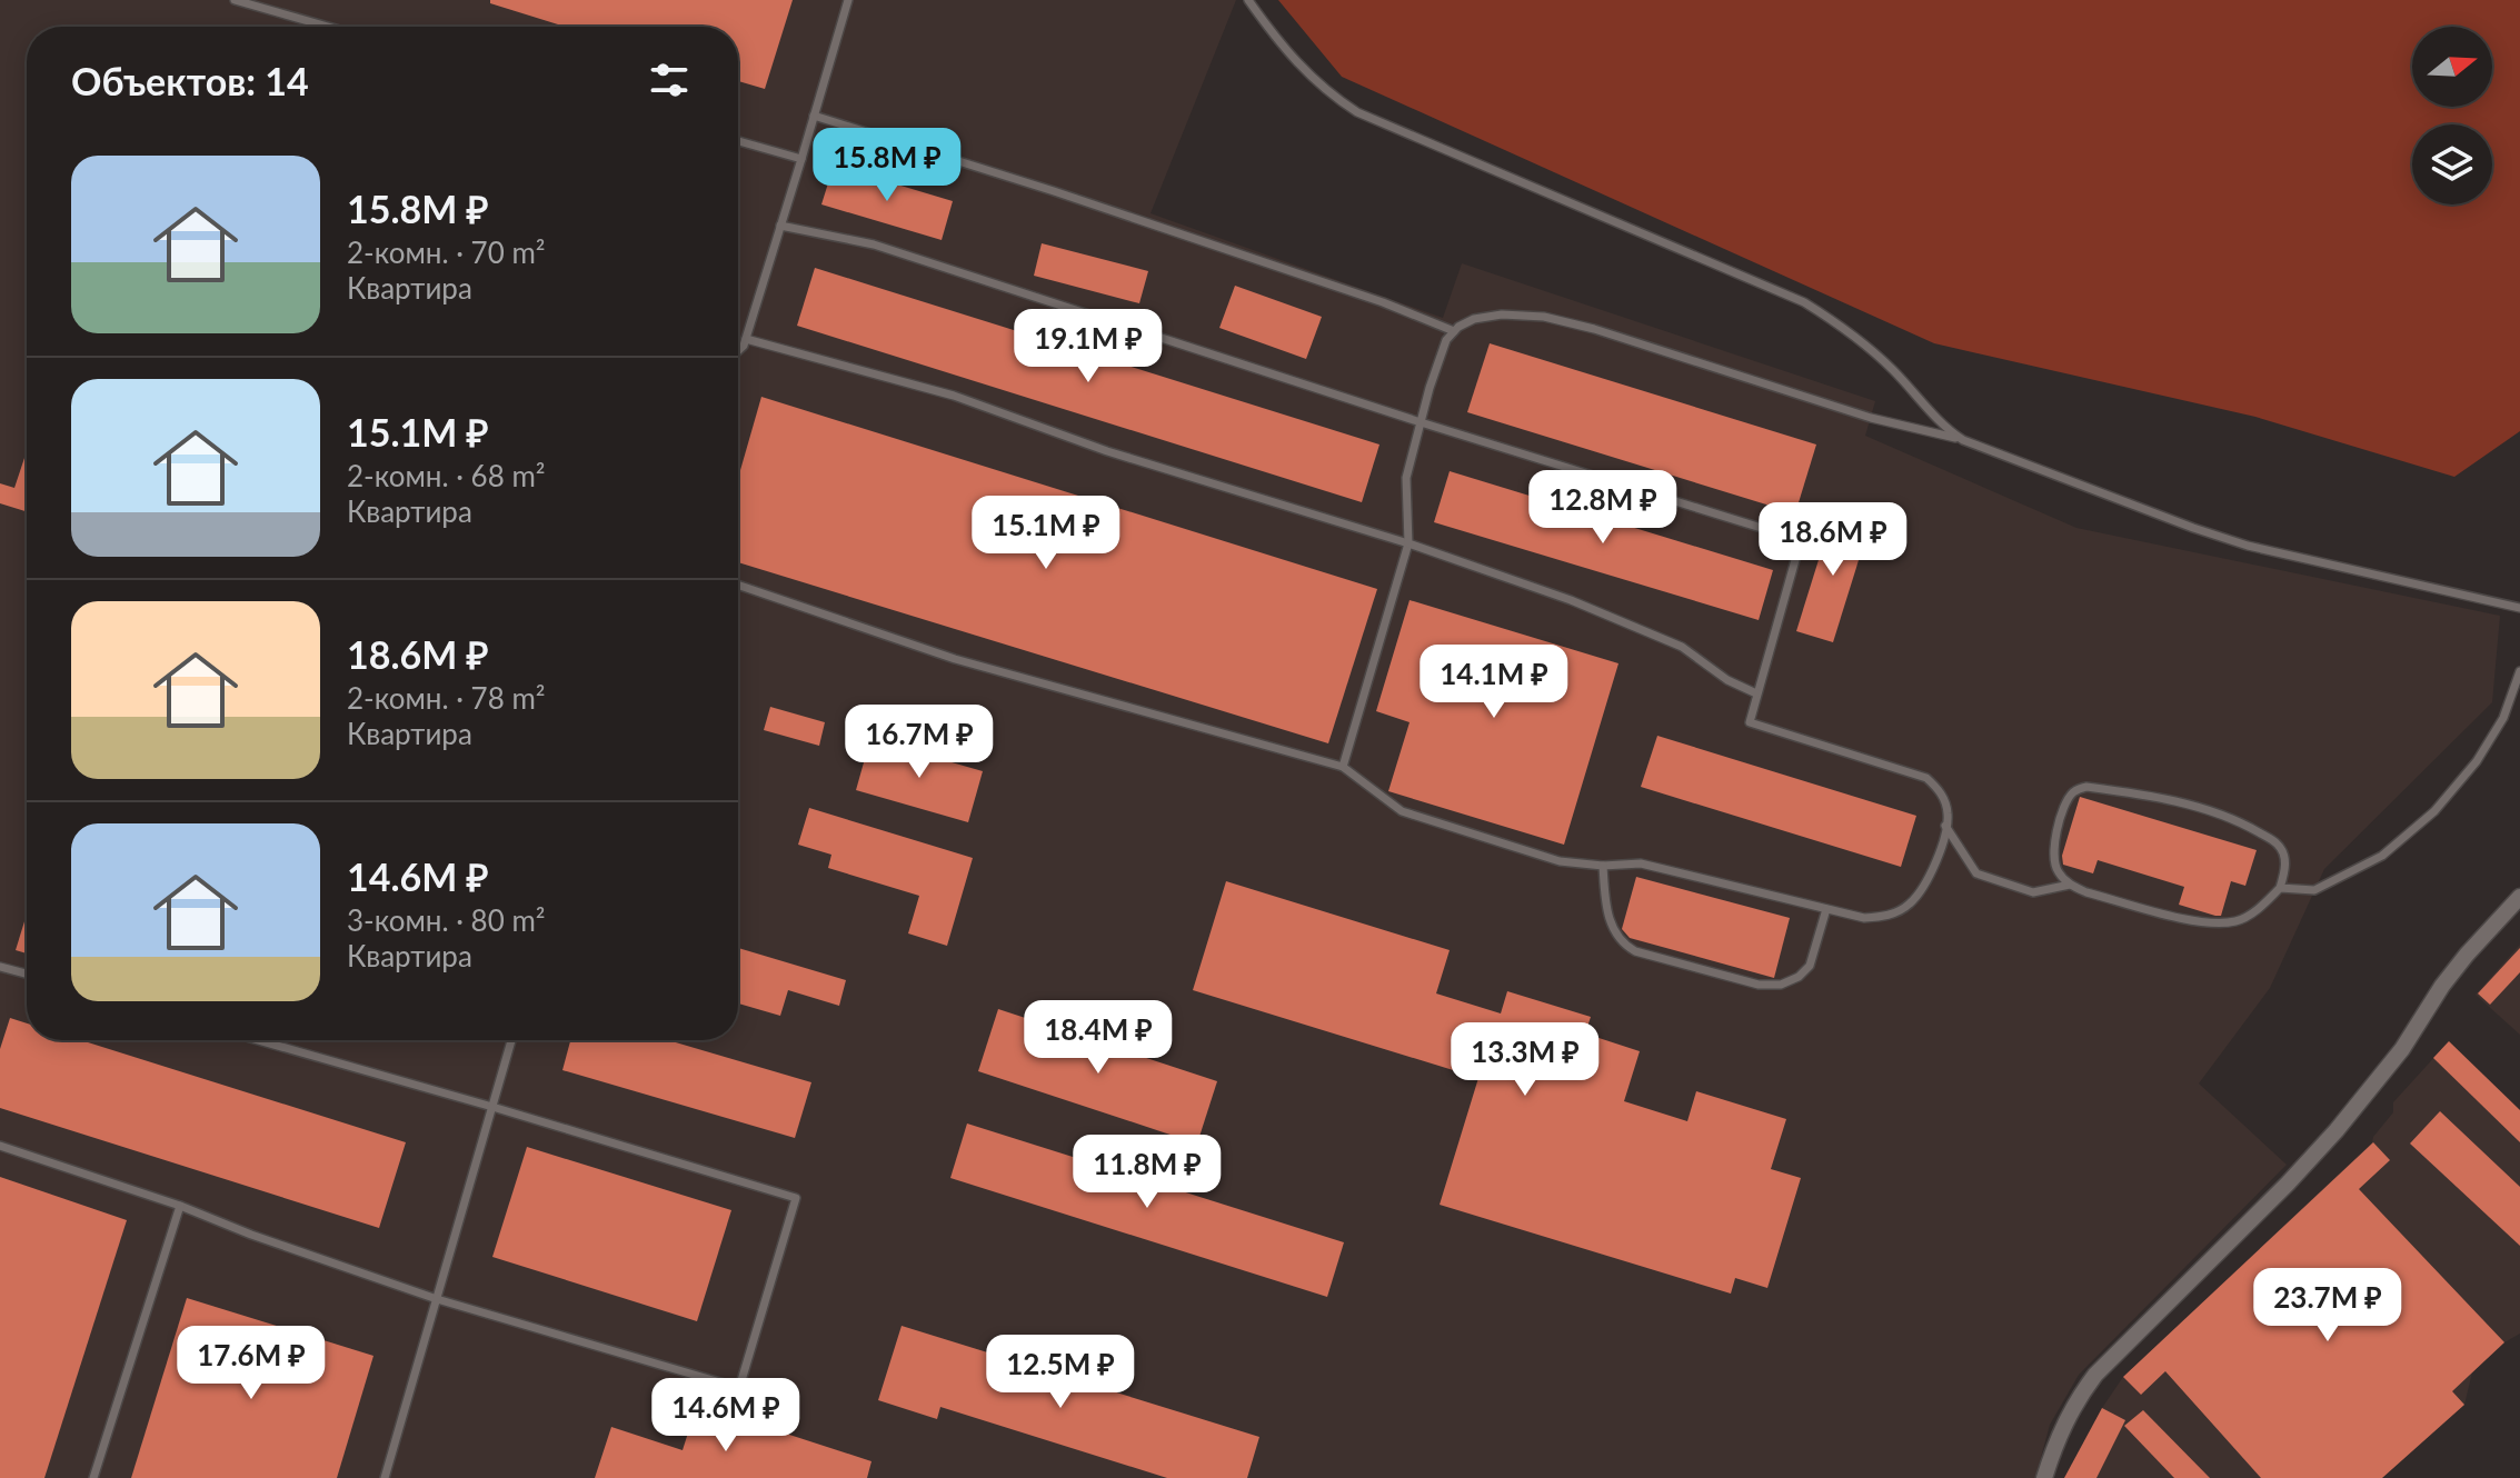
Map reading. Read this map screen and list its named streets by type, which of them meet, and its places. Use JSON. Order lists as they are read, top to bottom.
{
  "north": "right",
  "page": {
    "heading": "Объектов: 14",
    "price": [
      "15.8M ₽",
      "19.1M ₽",
      "12.8M ₽",
      "15.1M ₽",
      "18.6M ₽",
      "14.1M ₽",
      "16.7M ₽",
      "18.4M ₽",
      "13.3M ₽",
      "11.8M ₽",
      "23.7M ₽",
      "17.6M ₽",
      "12.5M ₽",
      "14.6M ₽"
    ],
    "list": [
      {
        "name": "15.8M ₽",
        "note": "2-комн. · 70 m² · Квартира"
      },
      {
        "name": "15.1M ₽",
        "note": "2-комн. · 68 m² · Квартира"
      },
      {
        "name": "18.6M ₽",
        "note": "2-комн. · 78 m² · Квартира"
      },
      {
        "name": "14.6M ₽",
        "note": "3-комн. · 80 m² · Квартира"
      }
    ]
  }
}
